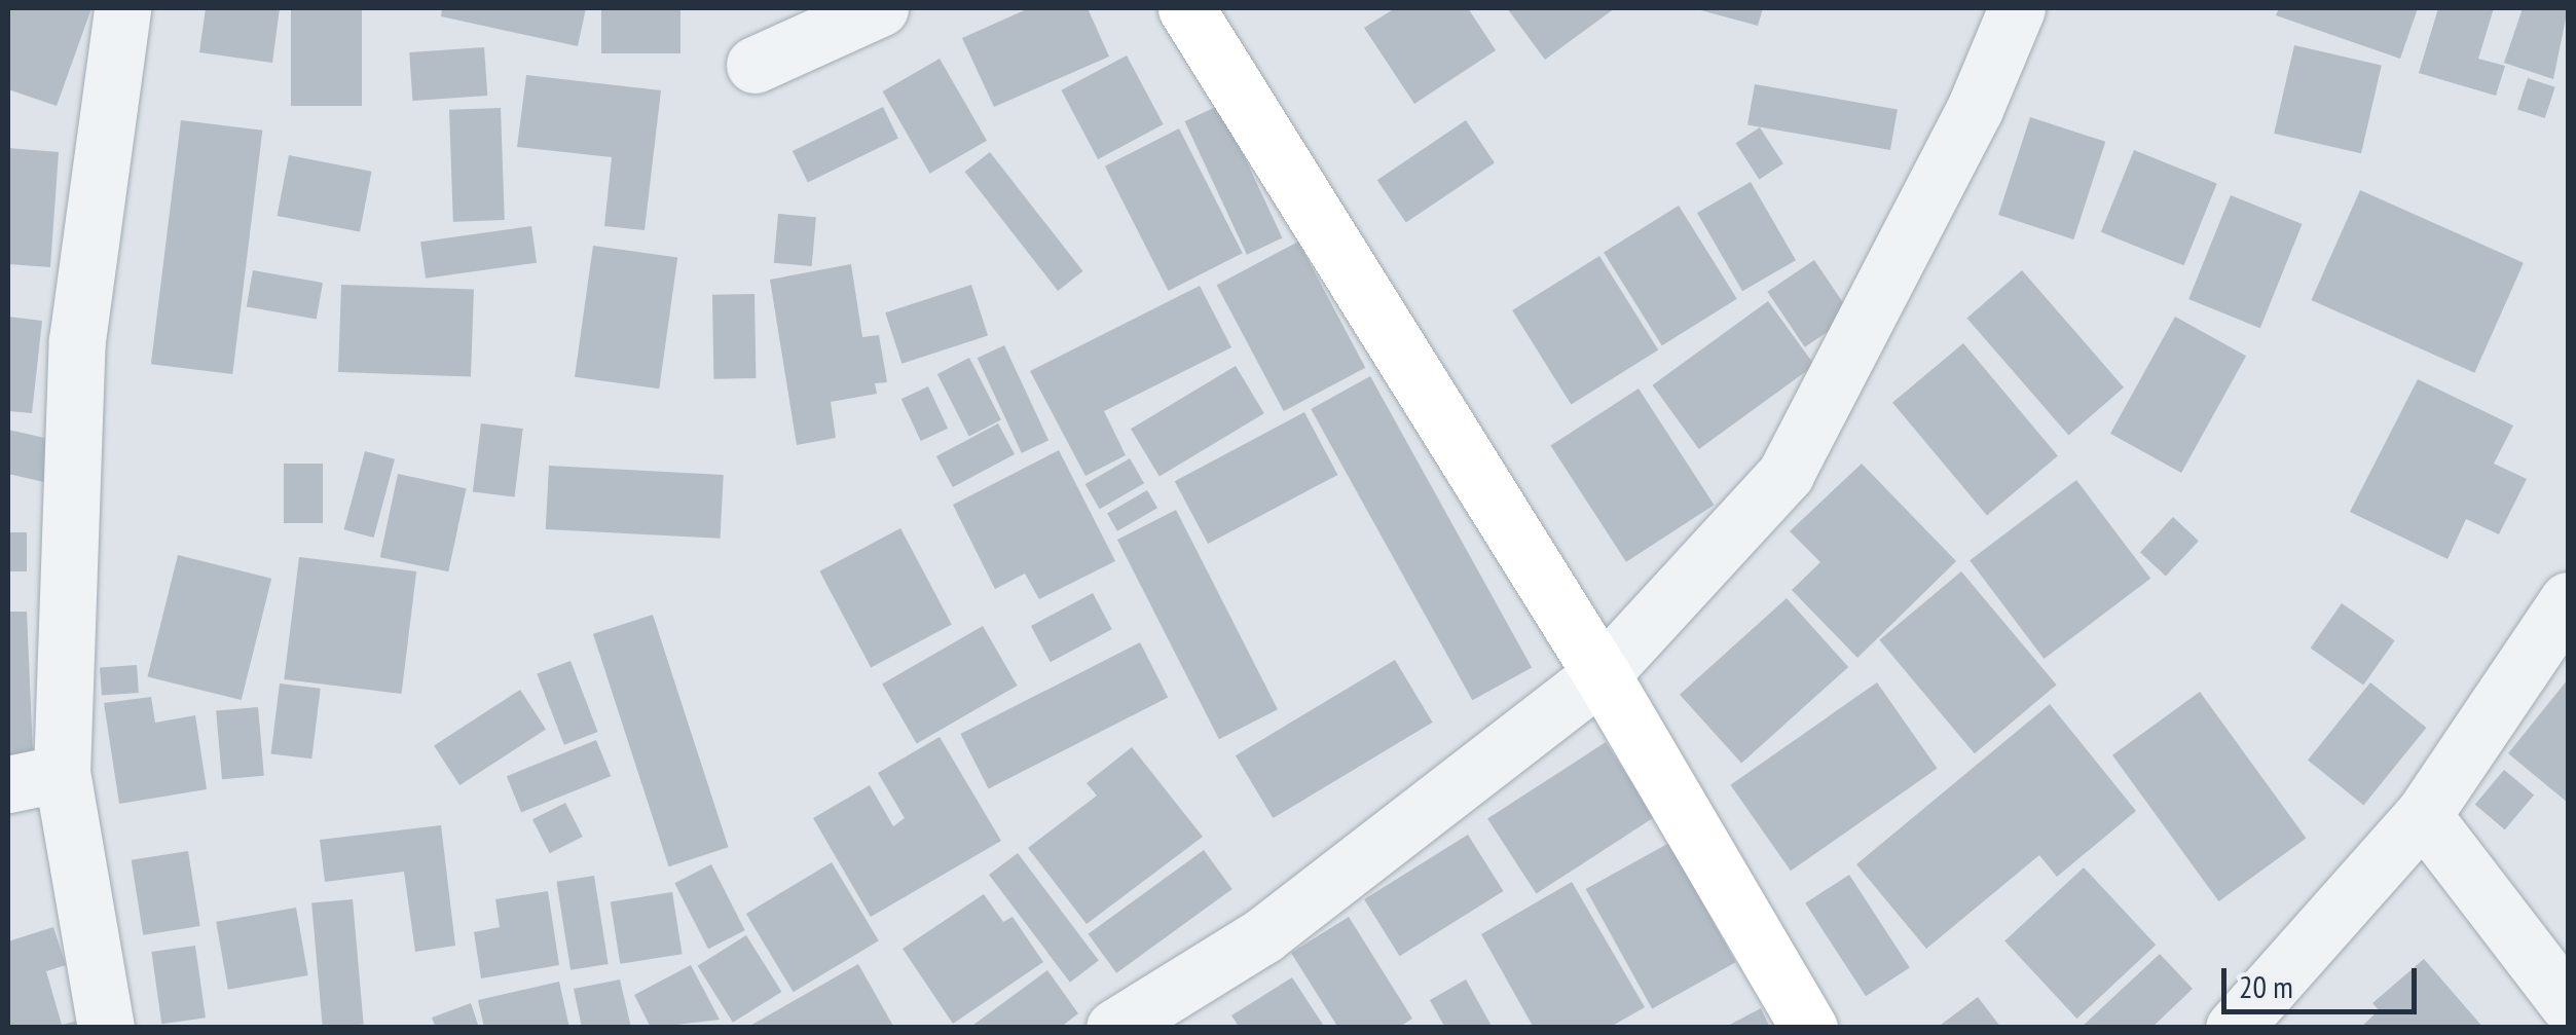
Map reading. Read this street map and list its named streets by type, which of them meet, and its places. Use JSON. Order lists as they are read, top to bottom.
{
  "scale_bar": "20 m"
}
